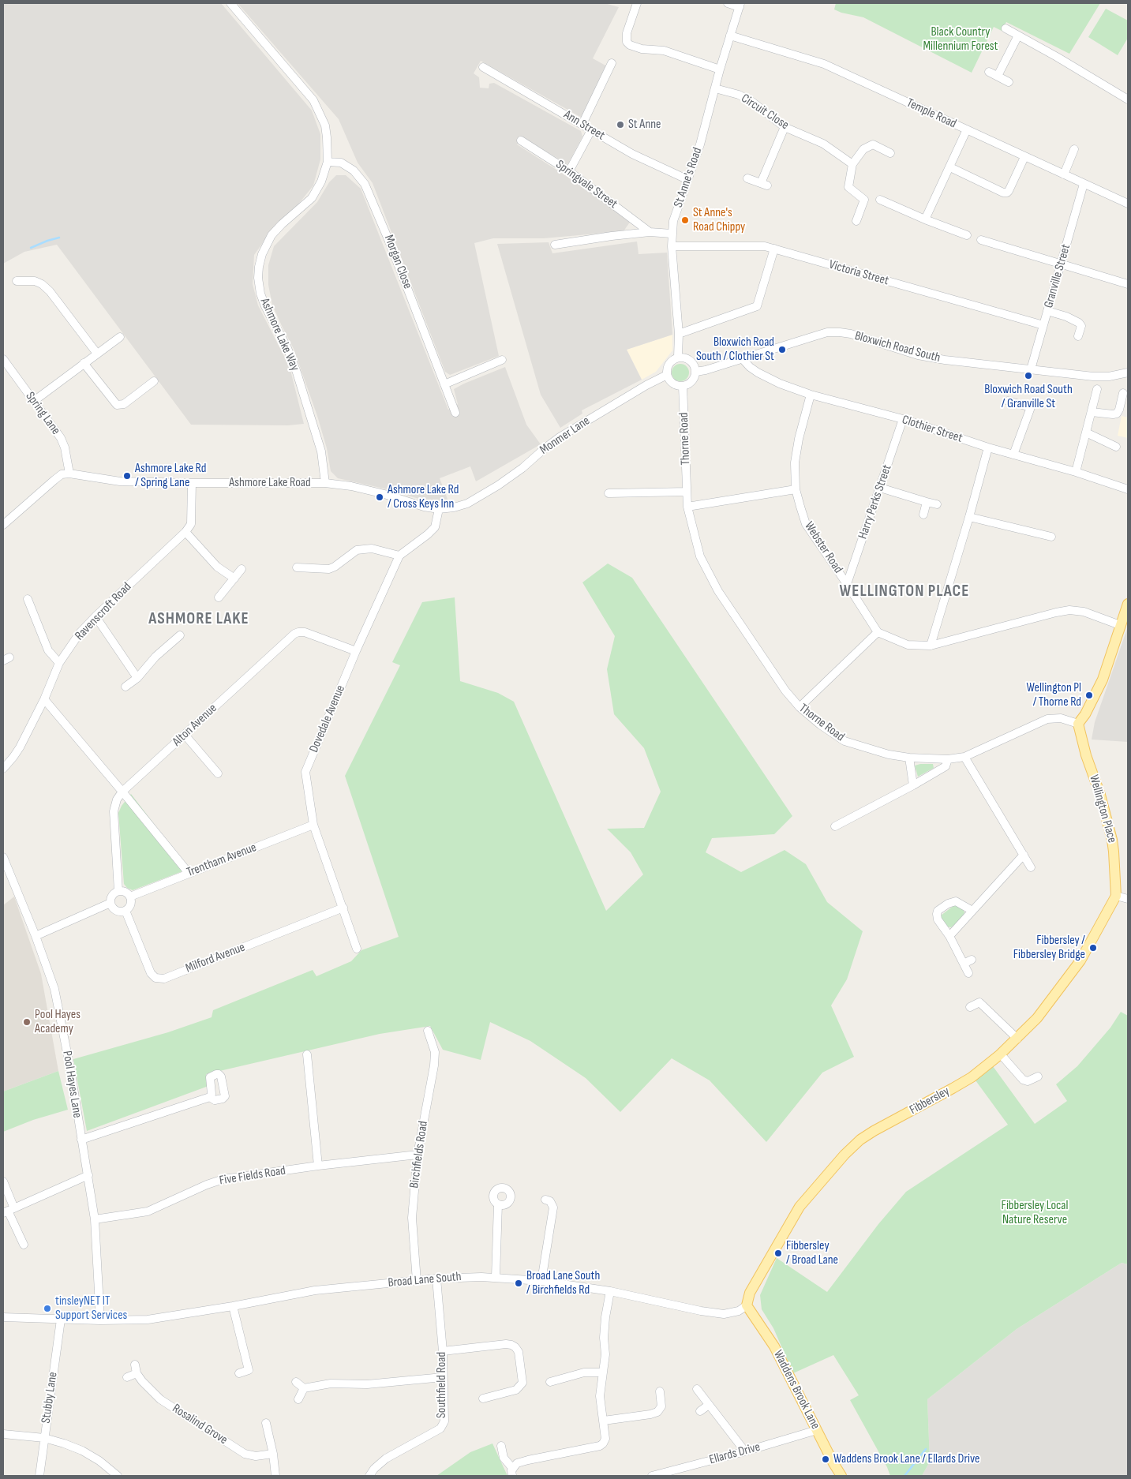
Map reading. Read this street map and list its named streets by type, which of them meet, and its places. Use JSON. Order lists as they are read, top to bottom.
{
  "streets": {
    "main road": ["Wellington Place", "Fibbersley", "Waddens Brook Lane"],
    "street": [
      "Circuit Close",
      "Temple Road",
      "Ann Street",
      "St Anne's Road",
      "Springvale Street",
      "Morgan Close",
      "Victoria Street",
      "Granville Street",
      "Ashmore Lake Way",
      "Bloxwich Road South",
      "Spring Lane",
      "Clothier Street",
      "Monmer Lane",
      "Thorne Road",
      "Ashmore Lake Road",
      "Harry Perks Street",
      "Webster Road",
      "Ravenscroft Road",
      "Dovedale Avenue",
      "Alton Avenue",
      "Trentham Avenue",
      "Milford Avenue",
      "Pool Hayes Lane",
      "Birchfields Road",
      "Five Fields Road",
      "Broad Lane South",
      "Southfield Road",
      "Stubby Lane",
      "Rosalind Grove",
      "Ellards Drive"
    ]
  },
  "crossings": [
    ["Circuit Close", "St Anne's Road"],
    ["Temple Road", "St Anne's Road"],
    ["Temple Road", "Granville Street"],
    ["Ann Street", "St Anne's Road"],
    ["St Anne's Road", "Victoria Street"],
    ["St Anne's Road", "Bloxwich Road South"],
    ["St Anne's Road", "Monmer Lane"],
    ["St Anne's Road", "Thorne Road"],
    ["Morgan Close", "Ashmore Lake Way"],
    ["Victoria Street", "Granville Street"],
    ["Granville Street", "Bloxwich Road South"],
    ["Ashmore Lake Way", "Ashmore Lake Road"],
    ["Bloxwich Road South", "Clothier Street"],
    ["Bloxwich Road South", "Monmer Lane"],
    ["Bloxwich Road South", "Thorne Road"],
    ["Spring Lane", "Ashmore Lake Road"],
    ["Clothier Street", "Harry Perks Street"],
    ["Clothier Street", "Webster Road"],
    ["Monmer Lane", "Thorne Road"],
    ["Monmer Lane", "Ashmore Lake Road"],
    ["Thorne Road", "Wellington Place"],
    ["Ashmore Lake Road", "Ravenscroft Road"],
    ["Ashmore Lake Road", "Dovedale Avenue"],
    ["Harry Perks Street", "Webster Road"],
    ["Dovedale Avenue", "Alton Avenue"],
    ["Dovedale Avenue", "Trentham Avenue"],
    ["Dovedale Avenue", "Milford Avenue"],
    ["Alton Avenue", "Trentham Avenue"],
    ["Alton Avenue", "Milford Avenue"],
    ["Wellington Place", "Fibbersley"],
    ["Trentham Avenue", "Milford Avenue"],
    ["Pool Hayes Lane", "Five Fields Road"],
    ["Pool Hayes Lane", "Broad Lane South"],
    ["Fibbersley", "Broad Lane South"],
    ["Fibbersley", "Waddens Brook Lane"],
    ["Birchfields Road", "Five Fields Road"],
    ["Birchfields Road", "Broad Lane South"],
    ["Broad Lane South", "Southfield Road"],
    ["Broad Lane South", "Waddens Brook Lane"],
    ["Broad Lane South", "Stubby Lane"],
    ["Waddens Brook Lane", "Ellards Drive"]
  ],
  "districts": ["WELLINGTON PLACE", "ASHMORE LAKE"],
  "parks": ["Black Country Millennium Forest", "Fibbersley Local Nature Reserve"],
  "places": [
    "St Anne",
    "St Anne's Road Chippy",
    "Bloxwich Road South / Clothier St",
    "Bloxwich Road South / Granville St",
    "Ashmore Lake Rd / Spring Lane",
    "Ashmore Lake Rd / Cross Keys Inn",
    "Wellington Pl / Thorne Rd",
    "Fibbersley / Fibbersley Bridge",
    "Pool Hayes Academy",
    "Fibbersley / Broad Lane",
    "Broad Lane South / Birchfields Rd",
    "tinsleyNET IT Support Services",
    "Waddens Brook Lane / Ellards Drive"
  ]
}
